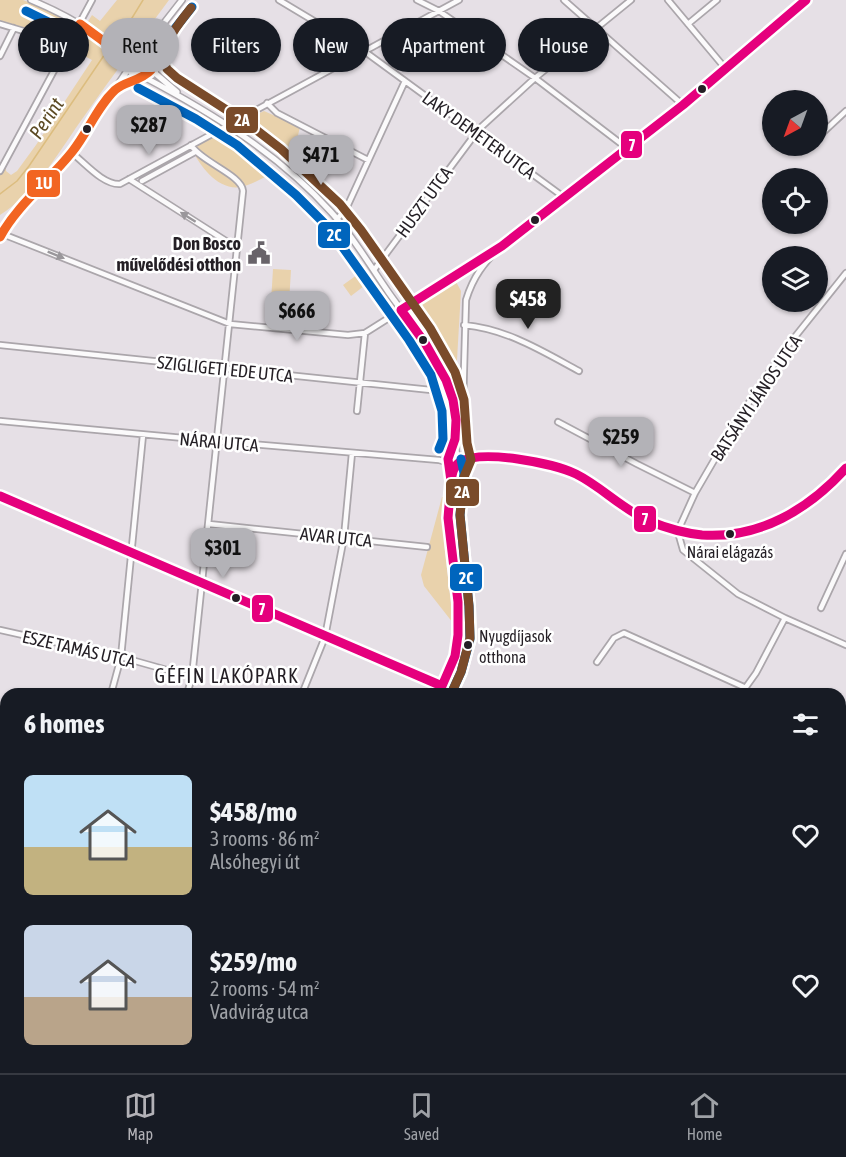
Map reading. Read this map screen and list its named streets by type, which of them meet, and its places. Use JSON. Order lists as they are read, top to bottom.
{
  "streets": {
    "street": [
      "LAKY DEMETER UTCA",
      "HUSZT UTCA",
      "SZIGLIGETI EDE UTCA",
      "BATSÁNYI JÁNOS UTCA",
      "NÁRAI UTCA",
      "AVAR UTCA",
      "ESZE TAMÁS UTCA"
    ]
  },
  "crossings": [
    ["LAKY DEMETER UTCA", "HUSZT UTCA"]
  ],
  "districts": ["GÉFIN LAKÓPARK"],
  "water": ["Perint"],
  "places": {
    "public building": ["Don Bosco művelődési otthon"],
    "other": ["Nárai elágazás", "Nyugdíjasok otthona"]
  },
  "lines": [
    "transit line 7",
    "transit line 2C",
    "transit line 2A",
    "transit line 1U"
  ],
  "north": "bottom left",
  "page": {
    "chip": [
      "Buy",
      "Rent",
      "Filters",
      "New",
      "Apartment",
      "House"
    ],
    "price": [
      "$287",
      "$471",
      "$458",
      "$666",
      "$259",
      "$301"
    ],
    "heading": "6 homes",
    "list": [
      {
        "name": "$458/mo",
        "note": "3 rooms · 86 m² · Alsóhegyi út"
      },
      {
        "name": "$259/mo",
        "note": "2 rooms · 54 m² · Vadvirág utca"
      }
    ],
    "tabs": ["Map", "Saved", "Home"]
  }
}
